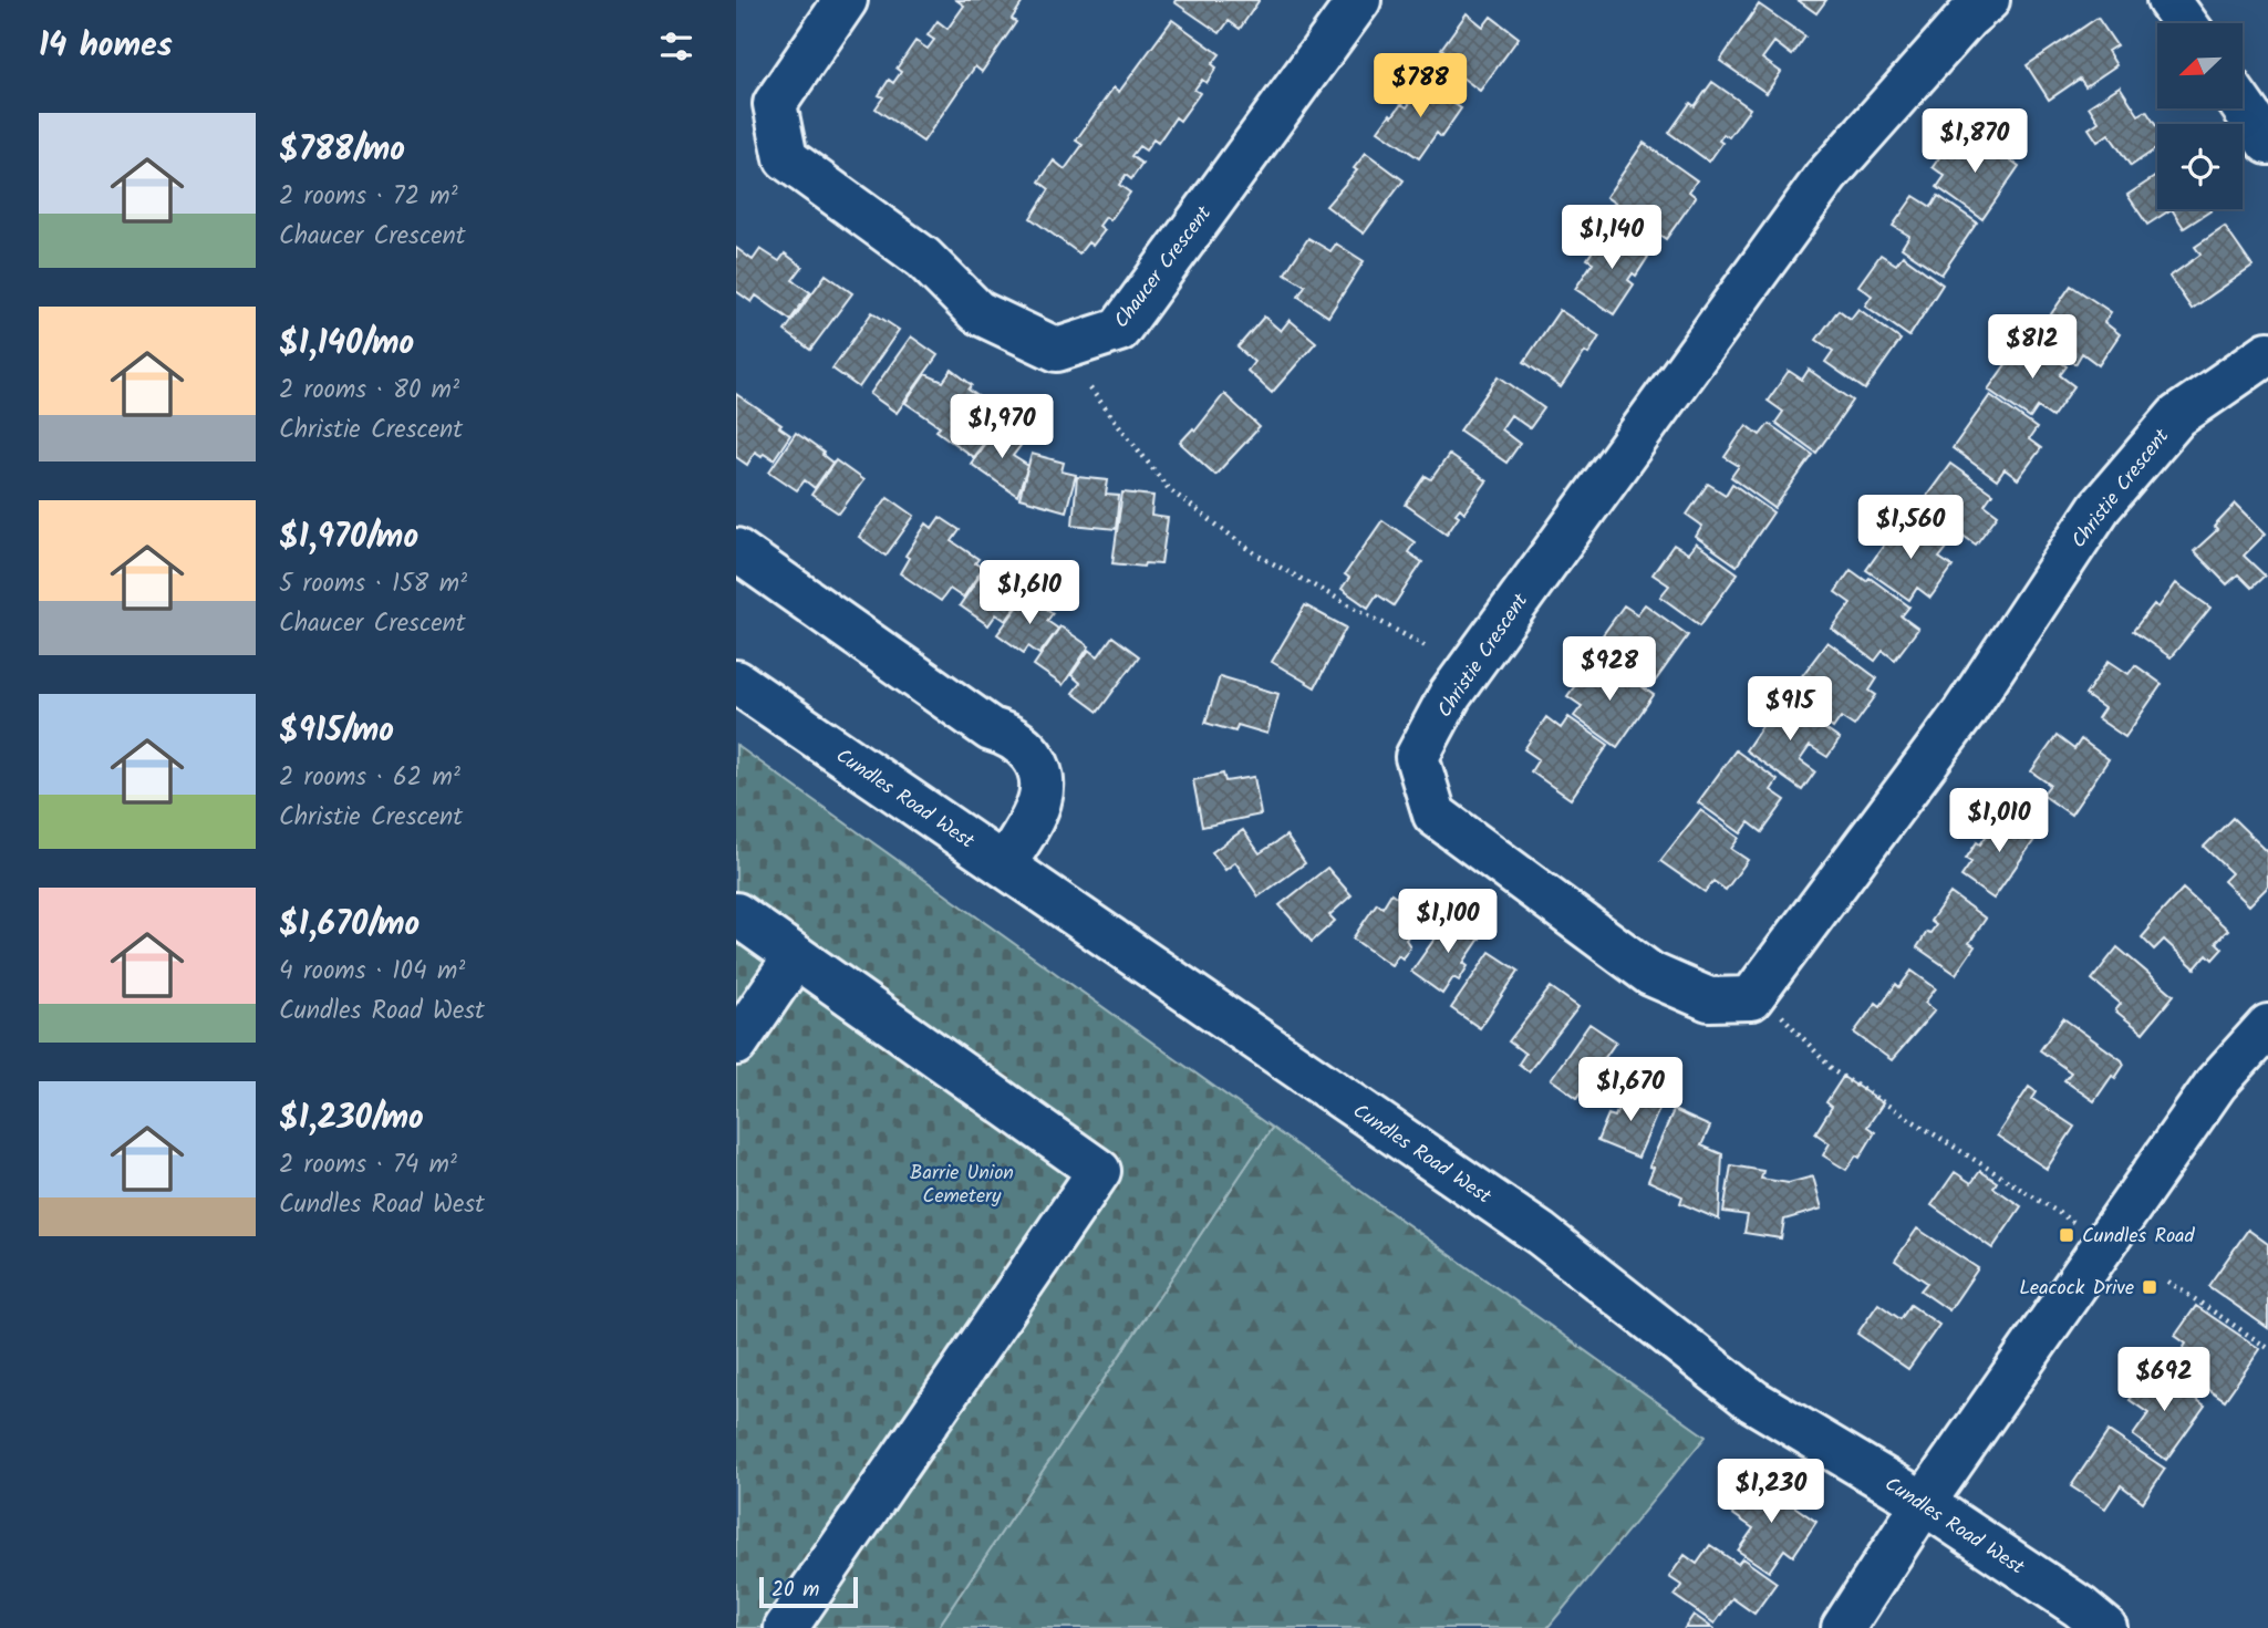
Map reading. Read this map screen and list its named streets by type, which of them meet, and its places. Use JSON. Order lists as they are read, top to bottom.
{
  "streets": {
    "street": ["Chaucer Crescent", "Christie Crescent", "Cundles Road West"]
  },
  "parks": ["Barrie Union Cemetery"],
  "places": {
    "transit": ["Cundles Road", "Leacock Drive"]
  },
  "scale_bar": "20 m",
  "north": "bottom left",
  "page": {
    "heading": "14 homes",
    "price": [
      "$788",
      "$1,870",
      "$1,140",
      "$812",
      "$1,970",
      "$1,560",
      "$1,610",
      "$928",
      "$915",
      "$1,010",
      "$1,100",
      "$1,670",
      "$692",
      "$1,230"
    ],
    "list": [
      {
        "name": "$788/mo",
        "note": "2 rooms · 72 m² · Chaucer Crescent"
      },
      {
        "name": "$1,140/mo",
        "note": "2 rooms · 80 m² · Christie Crescent"
      },
      {
        "name": "$1,970/mo",
        "note": "5 rooms · 158 m² · Chaucer Crescent"
      },
      {
        "name": "$915/mo",
        "note": "2 rooms · 62 m² · Christie Crescent"
      },
      {
        "name": "$1,670/mo",
        "note": "4 rooms · 104 m² · Cundles Road West"
      },
      {
        "name": "$1,230/mo",
        "note": "2 rooms · 74 m² · Cundles Road West"
      }
    ],
    "scale": "20 m"
  }
}
